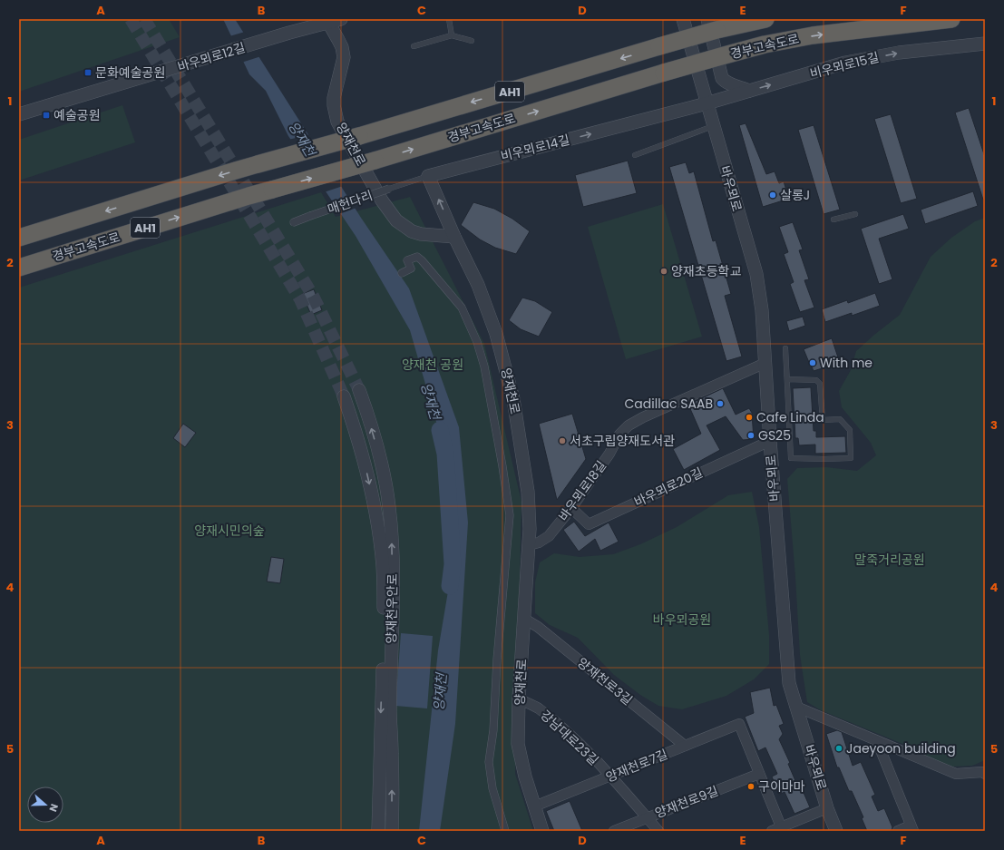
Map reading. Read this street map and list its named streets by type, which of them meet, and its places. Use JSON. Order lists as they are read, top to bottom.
{
  "streets": {
    "highway": ["경부고속도로", "AH1"],
    "street": [
      "바우뫼로12길",
      "비우뫼로15길",
      "양재천로",
      "비우뫼로14길",
      "바우뫼로",
      "매헌다리",
      "바우뫼로20길",
      "바우뫼로18길",
      "양재천우안로",
      "양재천로3길",
      "강남대로23길",
      "양재천로7길",
      "양재천로9길"
    ]
  },
  "crossings": [
    ["바우뫼로12길", "양재천로"],
    ["비우뫼로15길", "비우뫼로14길"],
    ["비우뫼로15길", "바우뫼로"],
    ["양재천로", "바우뫼로18길"],
    ["양재천로", "양재천로3길"],
    ["양재천로", "강남대로23길"],
    ["양재천로", "양재천로7길"],
    ["비우뫼로14길", "바우뫼로"],
    ["바우뫼로", "바우뫼로20길"],
    ["바우뫼로", "바우뫼로18길"],
    ["바우뫼로20길", "바우뫼로18길"],
    ["양재천로3길", "양재천로7길"],
    ["강남대로23길", "양재천로7길"],
    ["강남대로23길", "양재천로9길"],
    ["양재천로7길", "양재천로9길"]
  ],
  "one_way": ["비우뫼로15길", "비우뫼로14길"],
  "water": ["양재천"],
  "parks": [
    "양재천 공원",
    "양재시민의숲",
    "말죽거리공원",
    "바우뫼공원"
  ],
  "places": {
    "transit": ["문화예술공원", "예술공원"],
    "other": [
      "살롱J",
      "양재초등학교",
      "With me",
      "Cadillac SAAB",
      "Cafe Linda",
      "GS25",
      "서초구립양재도서관",
      "Jaeyoon building",
      "구이마마"
    ]
  },
  "north": "right",
  "grid": {
    "columns": [
      "A",
      "B",
      "C",
      "D",
      "E",
      "F"
    ],
    "rows": [
      "1",
      "2",
      "3",
      "4",
      "5"
    ]
  }
}
